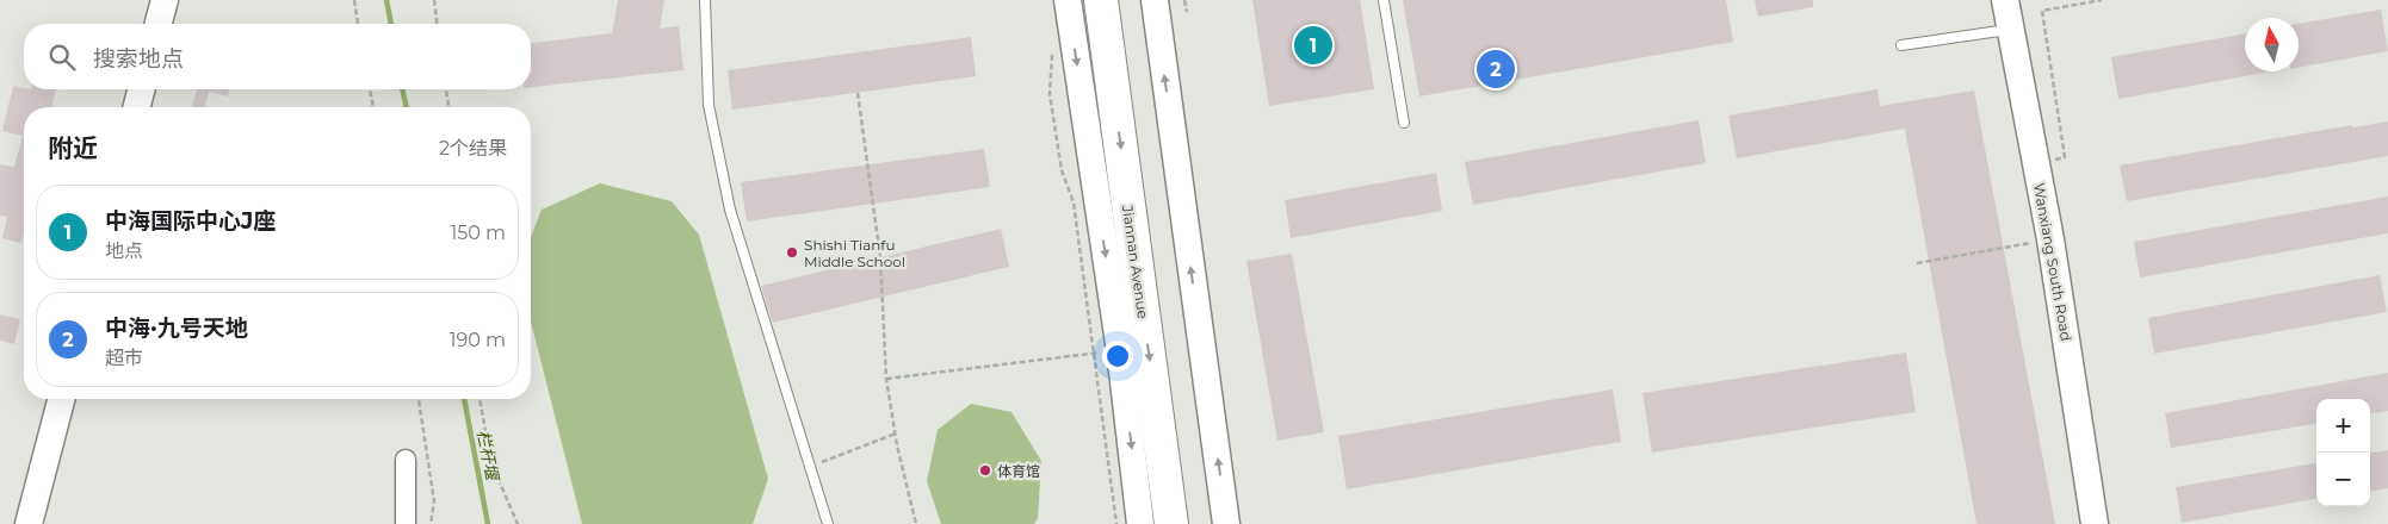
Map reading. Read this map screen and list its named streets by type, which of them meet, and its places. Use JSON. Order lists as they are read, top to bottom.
{
  "streets": {
    "highway": ["Jiannan Avenue"],
    "main road": ["Wanxiang South Road"]
  },
  "water": ["栏杆堰"],
  "places": ["Shishi Tianfu Middle School", "体育馆"],
  "north": "top",
  "page": {
    "pins": ["1", "2"],
    "search": "搜索地点",
    "heading": ["附近", "2个结果"],
    "list": [
      {
        "mark": "1",
        "name": "中海国际中心J座",
        "note": "地点",
        "value": "150 m"
      },
      {
        "mark": "2",
        "name": "中海·九号天地",
        "note": "超市",
        "value": "190 m"
      }
    ],
    "map_buttons": ["+", "−"]
  }
}
